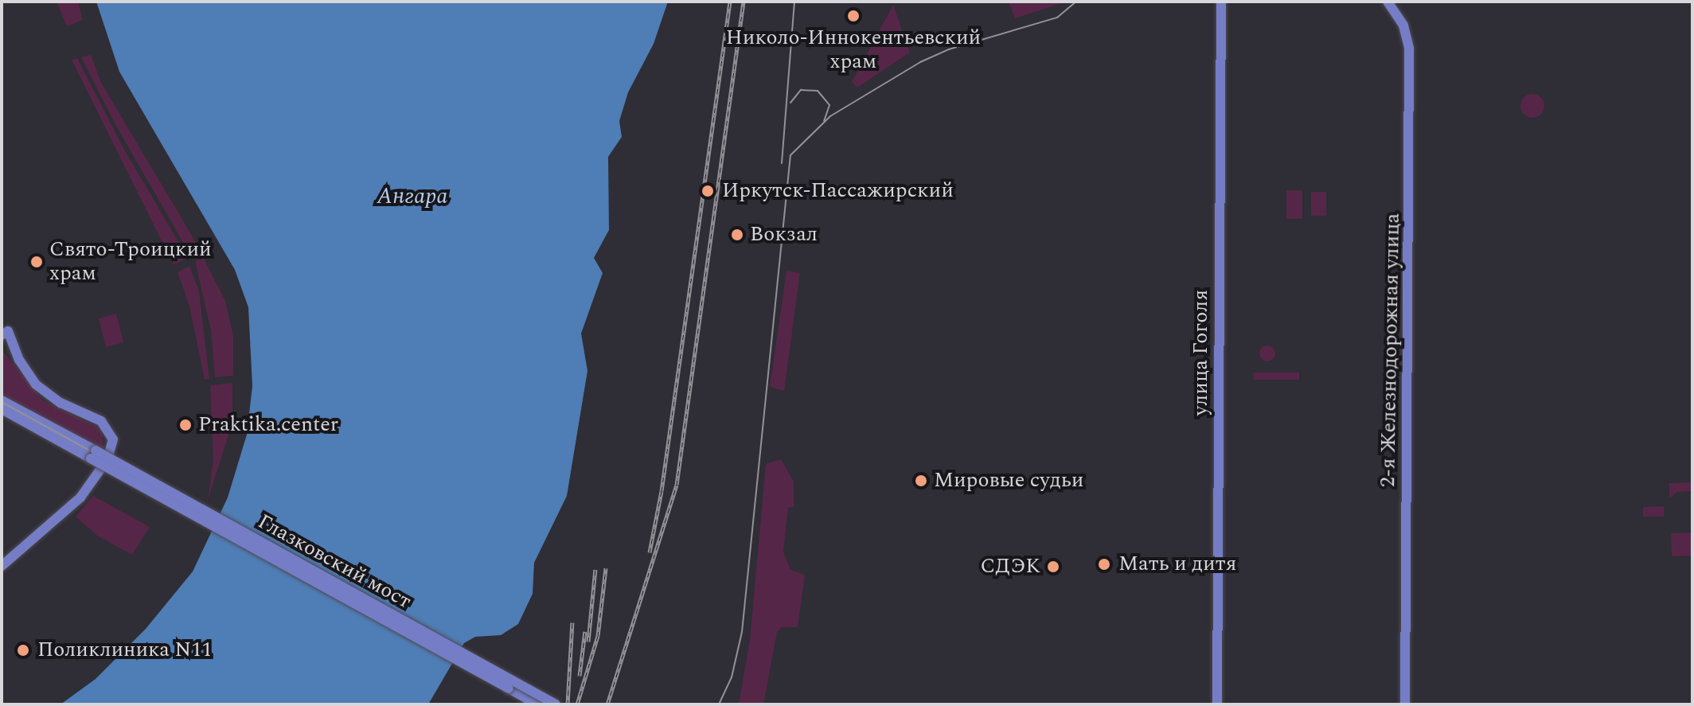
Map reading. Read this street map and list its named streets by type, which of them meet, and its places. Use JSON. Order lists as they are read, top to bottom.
{
  "streets": {
    "main road": ["2-я Железнодорожная улица", "улица Гоголя", "Глазковский мост"]
  },
  "water": ["Ангара"],
  "places": [
    "Николо-Иннокентьевский храм",
    "Иркутск-Пассажирский",
    "Вокзал",
    "Свято-Троицкий храм",
    "Praktika.center",
    "Мировые судьи",
    "Мать и дитя",
    "СДЭК",
    "Поликлиника N11"
  ]
}
